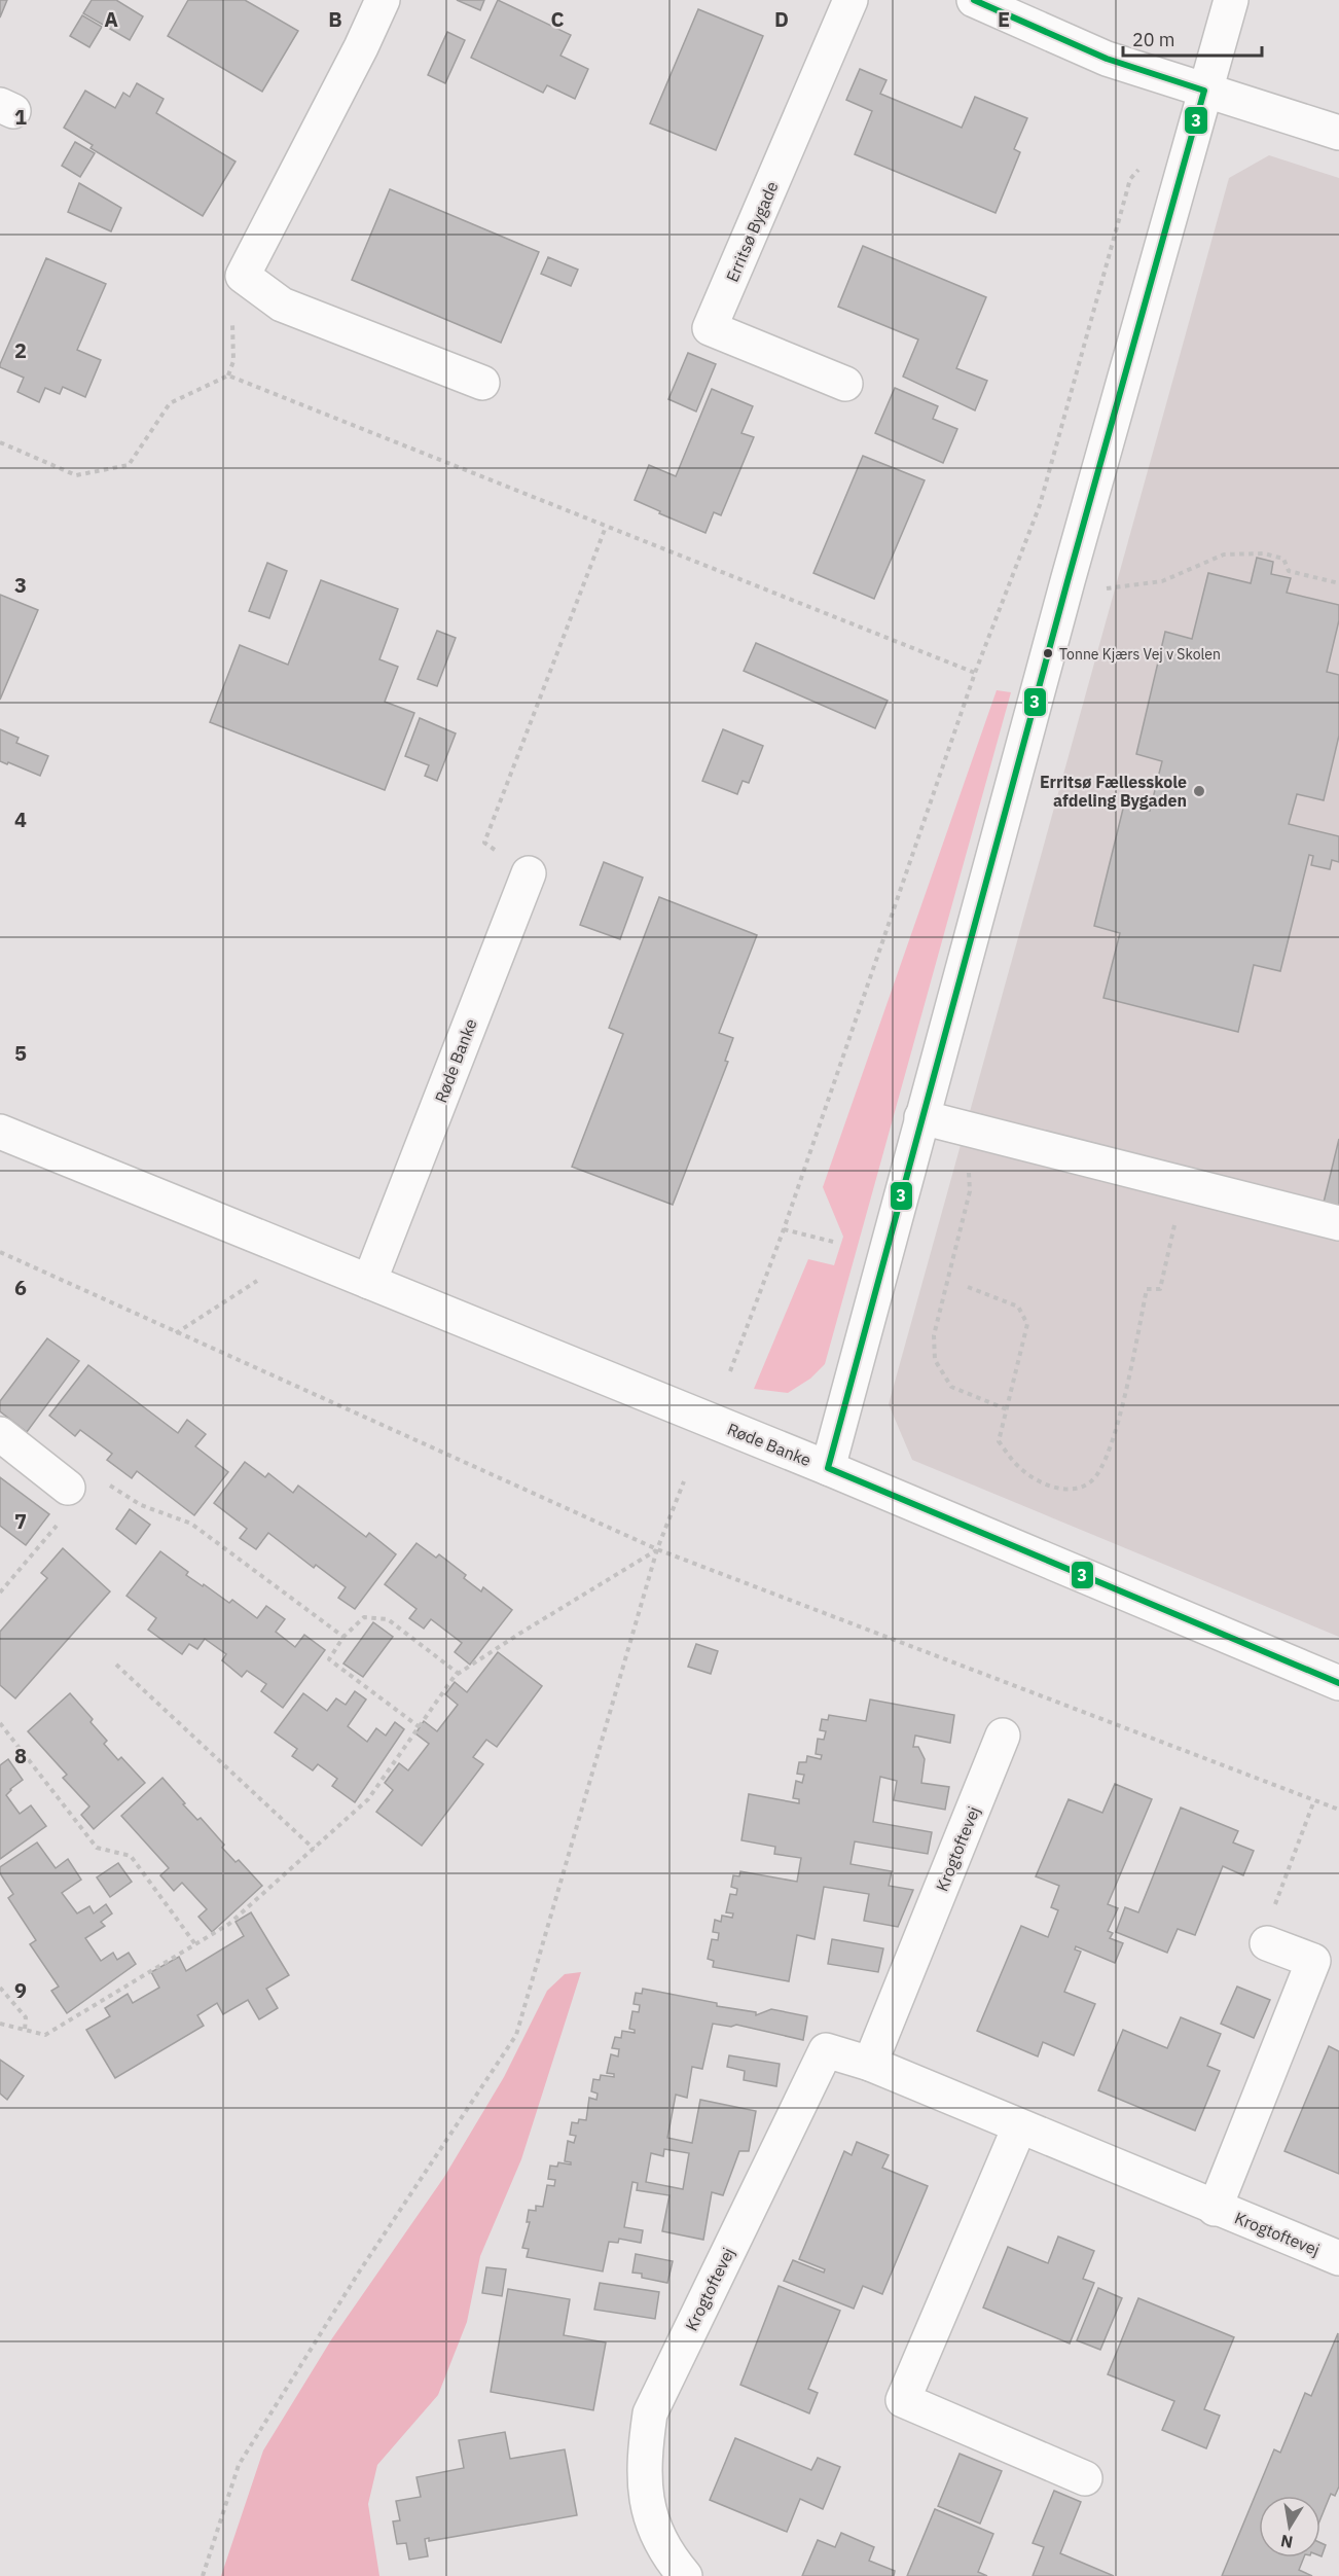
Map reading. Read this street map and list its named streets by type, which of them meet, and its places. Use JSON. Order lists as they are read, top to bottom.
{
  "streets": {
    "street": ["Erritsø Bygade", "Røde Banke", "Krogtoftevej"]
  },
  "places": ["Tonne Kjærs Vej v Skolen", "Erritsø Fællesskole afdeling Bygaden"],
  "lines": ["transit line 3"],
  "scale_bar": "20 m",
  "north": "bottom",
  "grid": {
    "columns": [
      "A",
      "B",
      "C",
      "D",
      "E"
    ],
    "rows": [
      "1",
      "2",
      "3",
      "4",
      "5",
      "6",
      "7",
      "8",
      "9"
    ]
  }
}
